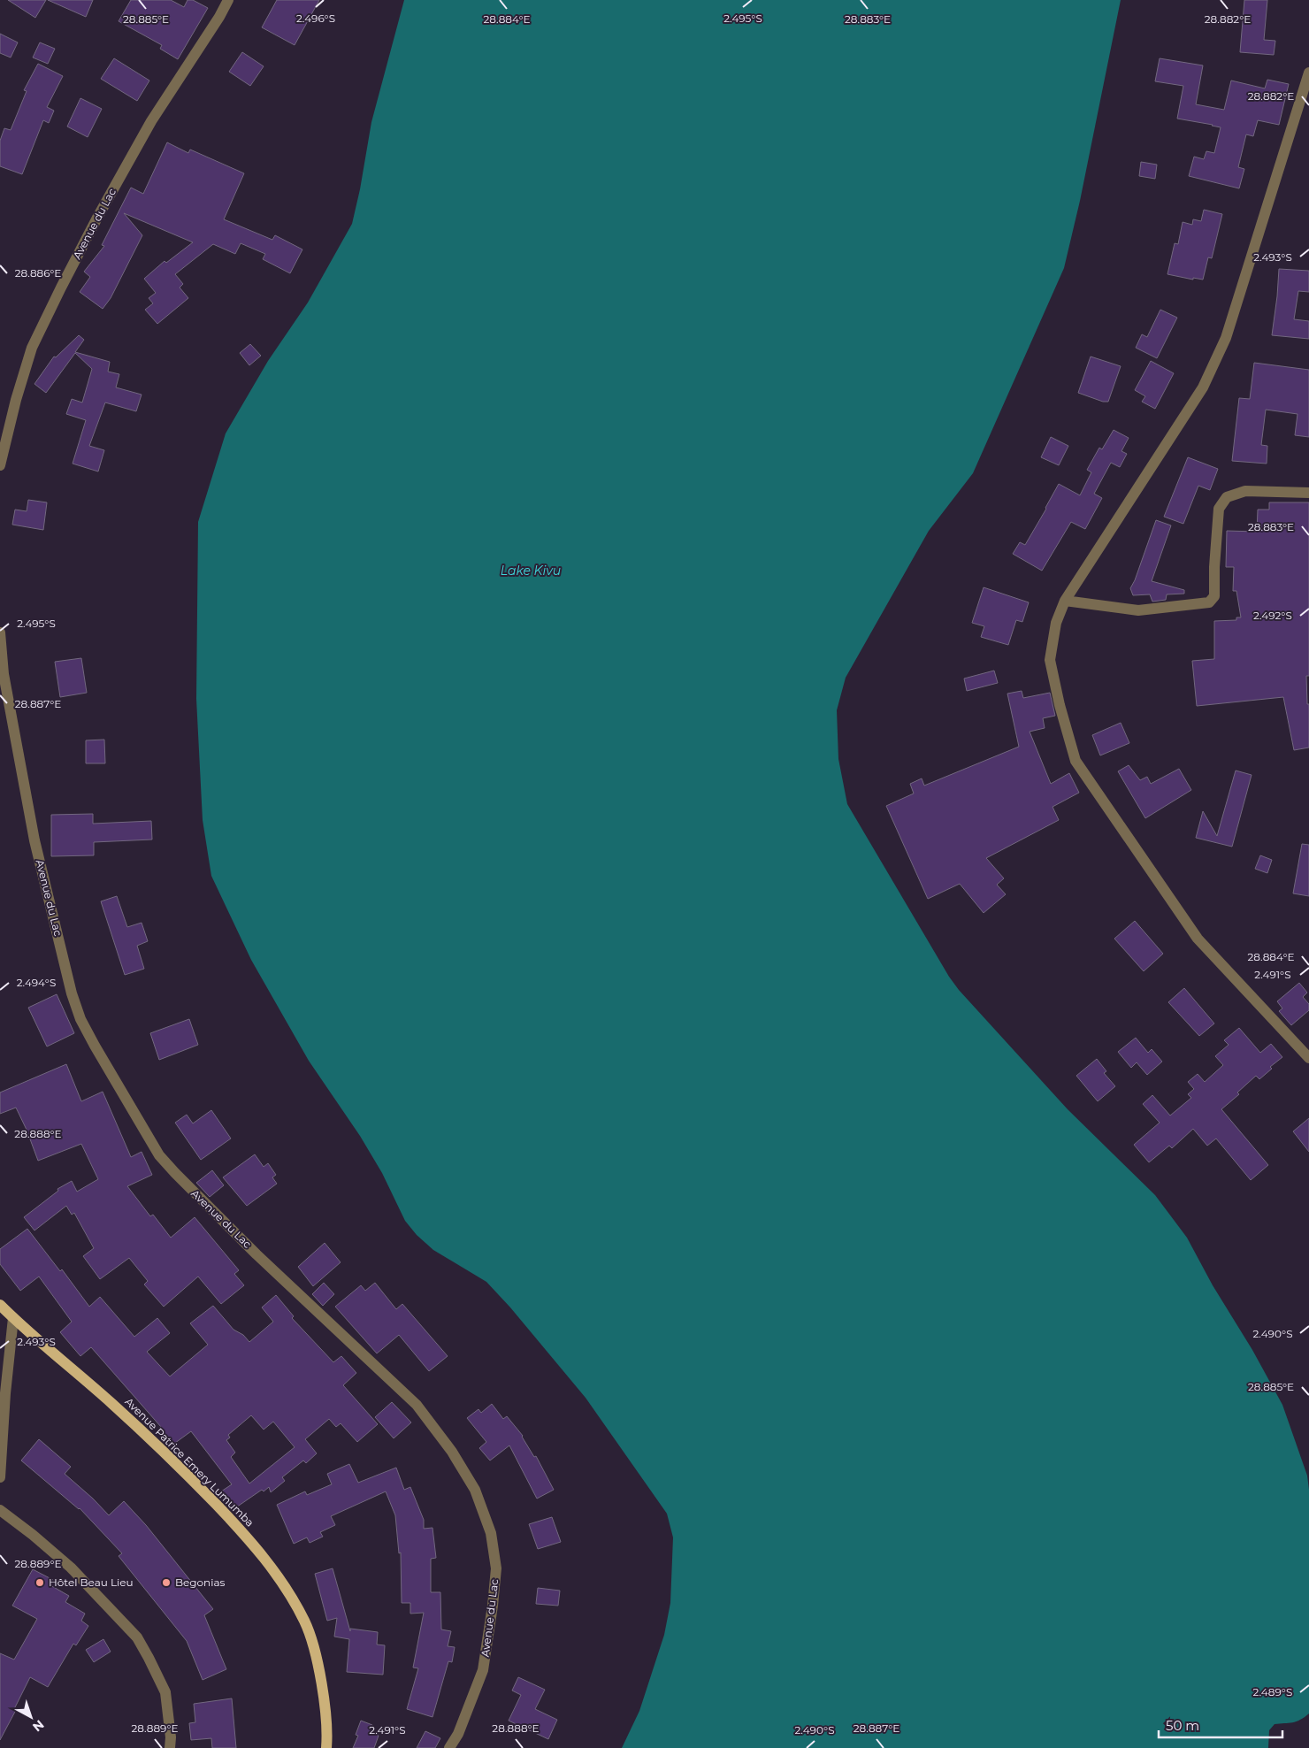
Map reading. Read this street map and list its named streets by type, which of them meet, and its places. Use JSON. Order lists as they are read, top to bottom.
{
  "streets": {
    "main road": ["Avenue Patrice Emery Lumumba"],
    "street": ["Avenue du Lac"]
  },
  "water": ["Lake Kivu"],
  "places": ["Hôtel Beau Lieu", "Begonias"],
  "scale_bar": "50 m",
  "north": "bottom right",
  "coordinates": [
    "2.496°S",
    "2.495°S",
    "28.885°E",
    "28.884°E",
    "28.883°E",
    "28.882°E",
    "2.493°S",
    "28.886°E",
    "2.492°S",
    "28.887°E",
    "2.491°S",
    "2.494°S",
    "28.888°E",
    "2.490°S",
    "28.889°E",
    "2.489°S"
  ]
}
